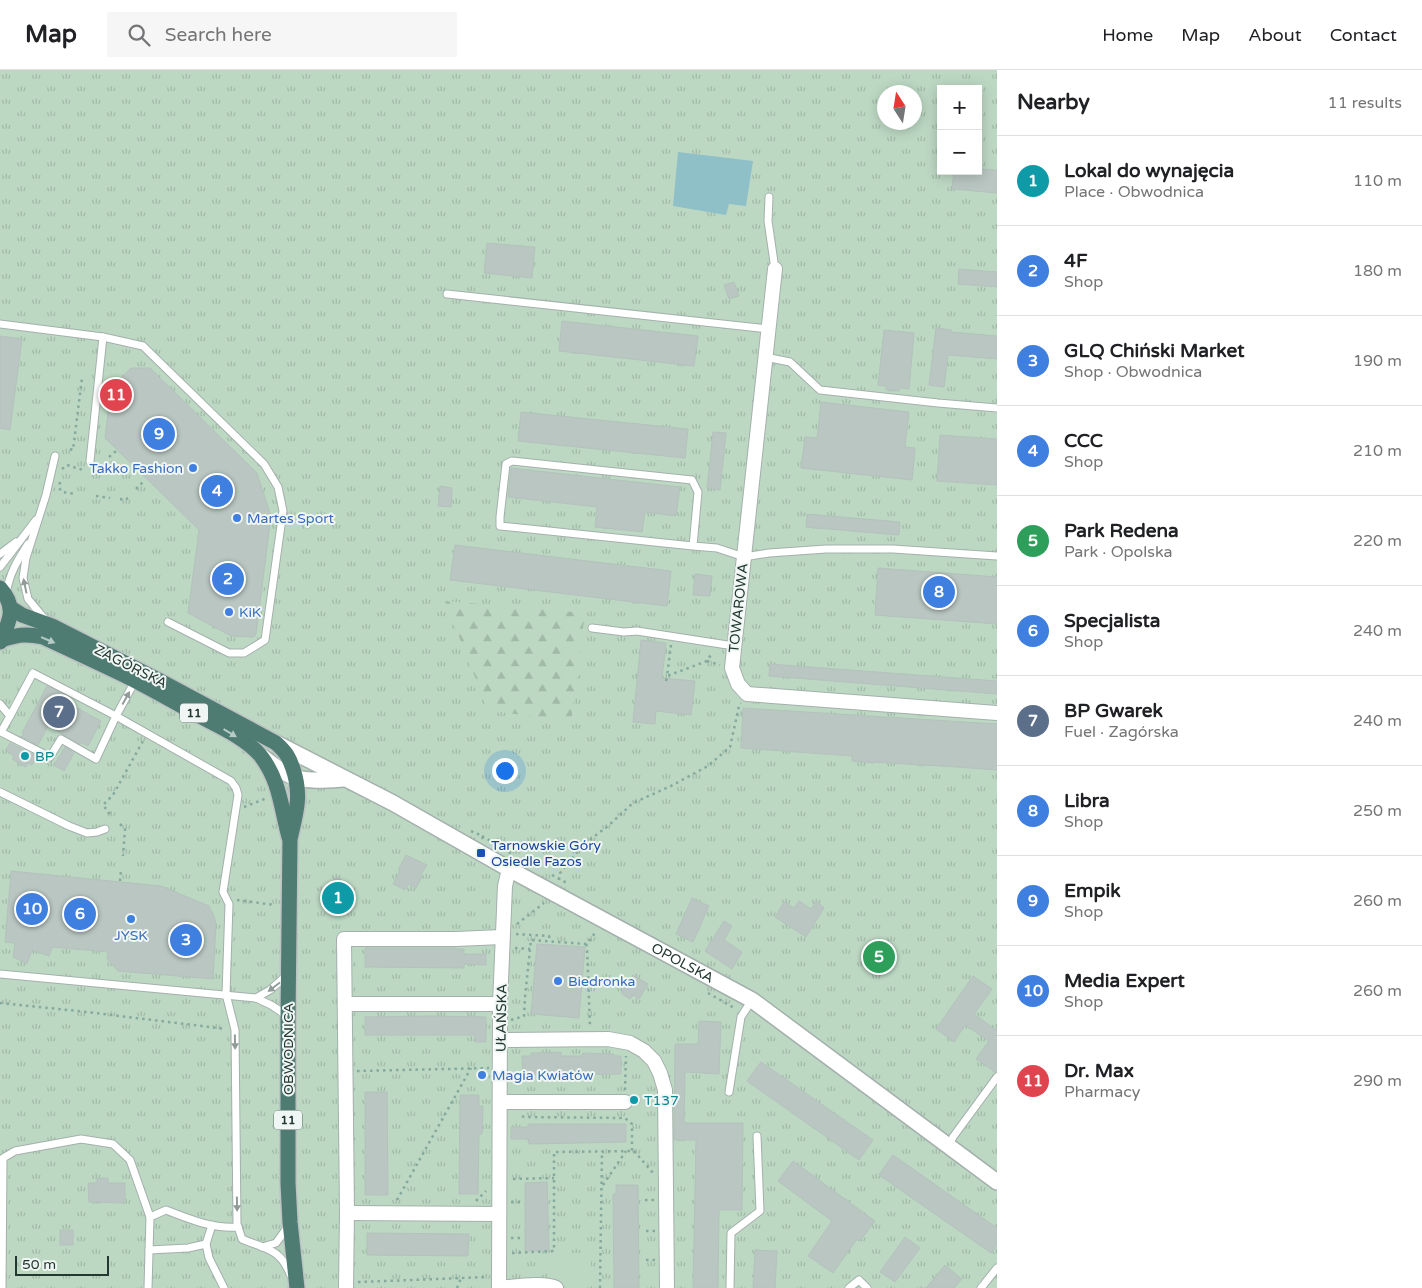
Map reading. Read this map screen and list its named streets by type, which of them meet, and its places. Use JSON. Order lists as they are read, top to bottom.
{
  "streets": {
    "highway": ["ZAGÓRSKA", "11", "OBWODNICA"],
    "street": ["TOWAROWA", "OPOLSKA", "UŁAŃSKA"]
  },
  "crossings": [
    ["ZAGÓRSKA", "OPOLSKA"],
    ["ZAGÓRSKA", "OBWODNICA"],
    ["OPOLSKA", "UŁAŃSKA"],
    ["OPOLSKA", "OBWODNICA"]
  ],
  "places": {
    "other": [
      "Takko Fashion",
      "Martes Sport",
      "KiK",
      "BP",
      "JYSK",
      "Biedronka",
      "Magia Kwiatów",
      "T137"
    ],
    "transit": ["Tarnowskie Góry Osiedle Fazos"]
  },
  "scale_bar": "50 m",
  "north": "top",
  "page": {
    "header": "Map",
    "search": "Search here",
    "nav": [
      "Home",
      "Map",
      "About",
      "Contact"
    ],
    "heading": ["Nearby", "11 results"],
    "map_buttons": ["+", "−"],
    "list": [
      {
        "mark": "1",
        "name": "Lokal do wynajęcia",
        "note": "Place · Obwodnica",
        "value": "110 m"
      },
      {
        "mark": "2",
        "name": "4F",
        "note": "Shop",
        "value": "180 m"
      },
      {
        "mark": "3",
        "name": "GLQ Chiński Market",
        "note": "Shop · Obwodnica",
        "value": "190 m"
      },
      {
        "mark": "4",
        "name": "CCC",
        "note": "Shop",
        "value": "210 m"
      },
      {
        "mark": "5",
        "name": "Park Redena",
        "note": "Park · Opolska",
        "value": "220 m"
      },
      {
        "mark": "6",
        "name": "Specjalista",
        "note": "Shop",
        "value": "240 m"
      },
      {
        "mark": "7",
        "name": "BP Gwarek",
        "note": "Fuel · Zagórska",
        "value": "240 m"
      },
      {
        "mark": "8",
        "name": "Libra",
        "note": "Shop",
        "value": "250 m"
      },
      {
        "mark": "9",
        "name": "Empik",
        "note": "Shop",
        "value": "260 m"
      },
      {
        "mark": "10",
        "name": "Media Expert",
        "note": "Shop",
        "value": "260 m"
      },
      {
        "mark": "11",
        "name": "Dr. Max",
        "note": "Pharmacy",
        "value": "290 m"
      }
    ],
    "pins": [
      "11",
      "9",
      "4",
      "2",
      "8",
      "7",
      "1",
      "10",
      "6",
      "3",
      "5"
    ],
    "scale": "50 m"
  }
}
